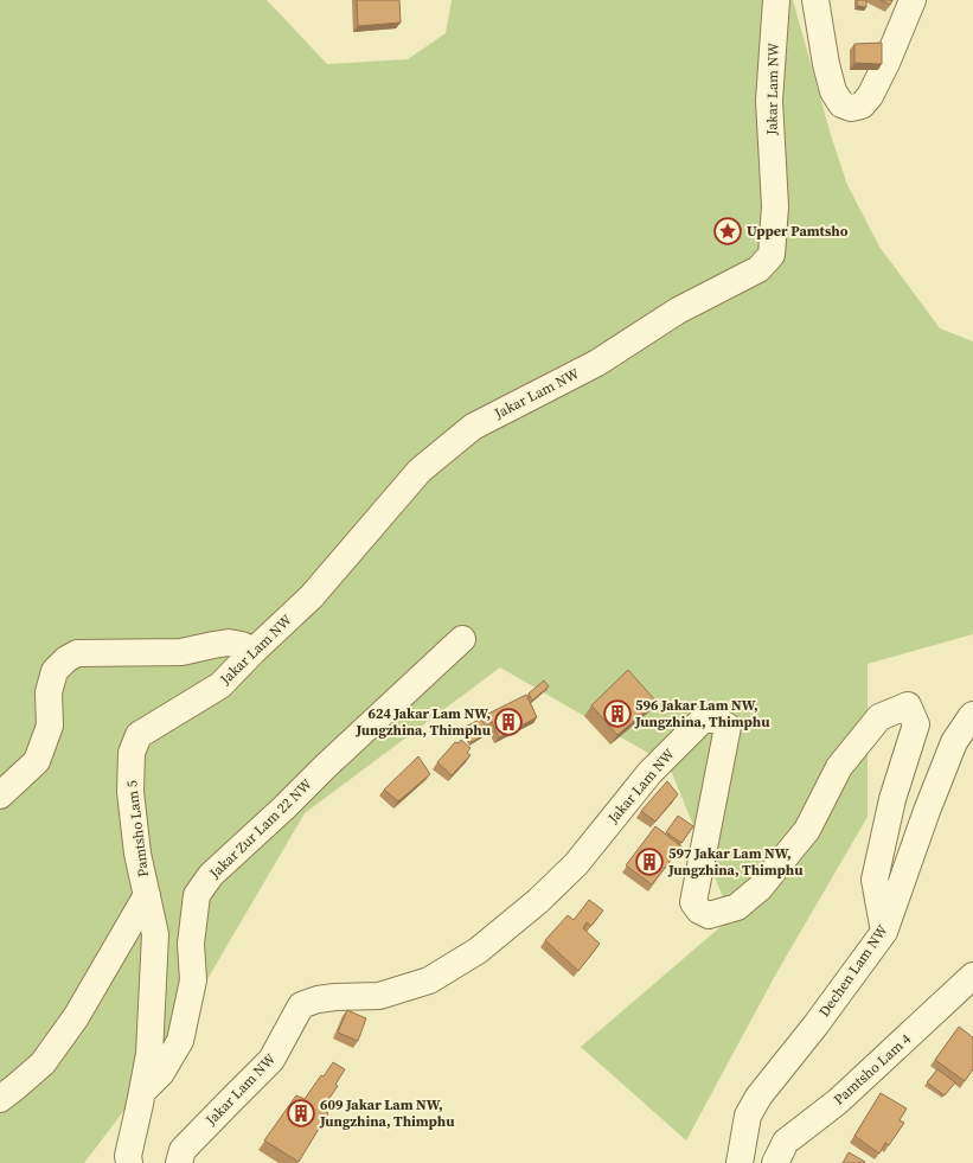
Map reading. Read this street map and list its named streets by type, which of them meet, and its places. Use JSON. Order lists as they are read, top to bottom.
{
  "streets": {
    "street": [
      "Jakar Lam NW",
      "Pamtsho Lam 5",
      "Jakar Zur Lam 22 NW",
      "Dechen Lam NW",
      "Pamtsho Lam 4"
    ]
  },
  "crossings": [
    ["Jakar Lam NW", "Pamtsho Lam 5"],
    ["Jakar Lam NW", "Dechen Lam NW"],
    ["Pamtsho Lam 5", "Jakar Zur Lam 22 NW"]
  ],
  "places": {
    "place": ["Upper Pamtsho"],
    "building": [
      "596 Jakar Lam NW, Jungzhina, Thimphu",
      "624 Jakar Lam NW, Jungzhina, Thimphu",
      "597 Jakar Lam NW, Jungzhina, Thimphu",
      "609 Jakar Lam NW, Jungzhina, Thimphu"
    ]
  }
}
